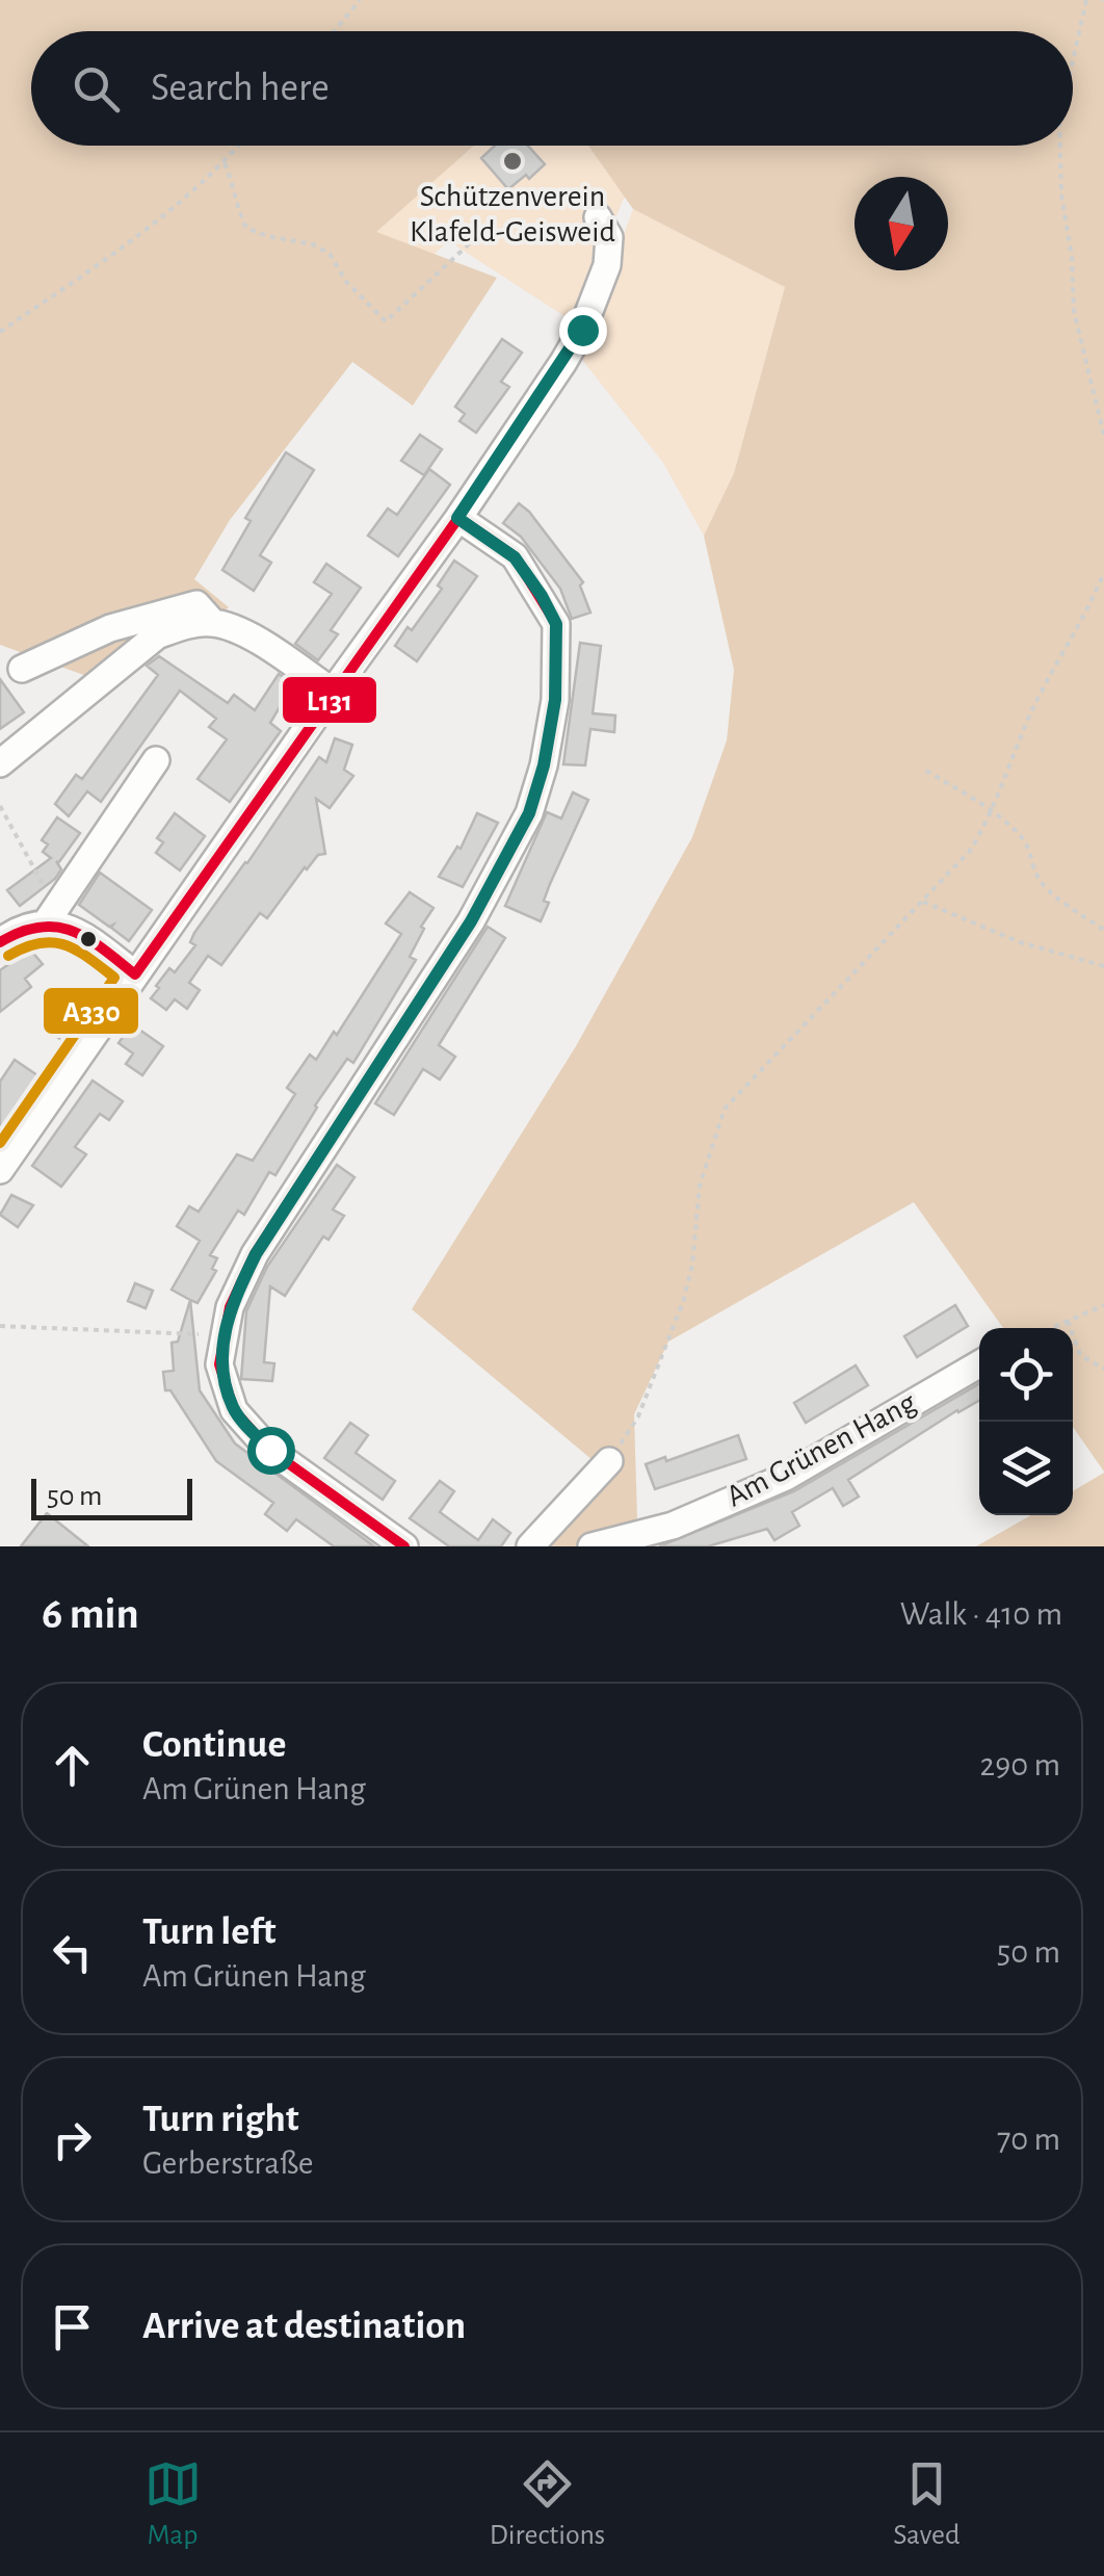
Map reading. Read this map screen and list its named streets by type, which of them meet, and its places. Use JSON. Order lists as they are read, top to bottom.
{
  "streets": {
    "street": ["Am Grünen Hang"]
  },
  "places": ["Schützenverein Klafeld-Geisweid"],
  "lines": ["transit line L131", "transit line A330"],
  "scale_bar": "50 m",
  "north": "bottom",
  "page": {
    "search": "Search here",
    "scale": "50 m",
    "heading": ["6 min", "Walk · 410 m"],
    "list": [
      ["Continue", "Am Grünen Hang", "290 m"],
      ["Turn left", "Am Grünen Hang", "50 m"],
      ["Turn right", "Gerberstraße", "70 m"],
      "Arrive at destination"
    ],
    "nav": ["Map", "Directions", "Saved"]
  }
}
